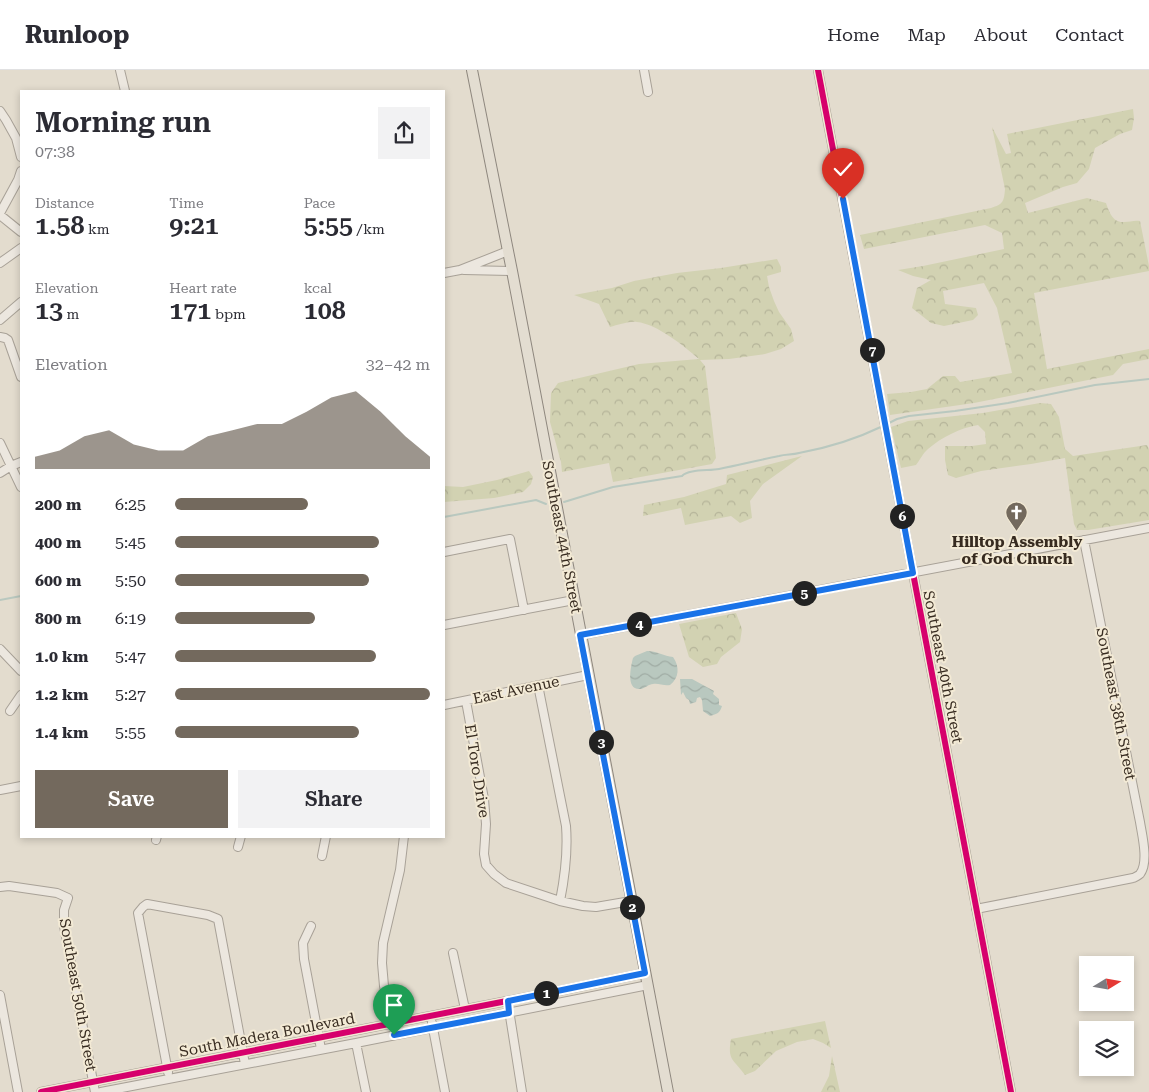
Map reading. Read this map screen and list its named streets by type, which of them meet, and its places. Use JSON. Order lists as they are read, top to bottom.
{
  "streets": {
    "main road": ["Southeast 44th Street"],
    "street": [
      "Southeast 40th Street",
      "East Avenue",
      "Southeast 38th Street",
      "El Toro Drive",
      "Southeast 50th Street",
      "South Madera Boulevard"
    ]
  },
  "crossings": [
    ["Southeast 44th Street", "East Avenue"],
    ["Southeast 44th Street", "El Toro Drive"],
    ["Southeast 44th Street", "South Madera Boulevard"],
    ["Southeast 40th Street", "Southeast 38th Street"],
    ["East Avenue", "El Toro Drive"],
    ["Southeast 50th Street", "South Madera Boulevard"]
  ],
  "places": {
    "church": ["Hilltop Assembly of God Church"]
  },
  "north": "right",
  "page": {
    "header": "Runloop",
    "nav": [
      "Home",
      "Map",
      "About",
      "Contact"
    ],
    "heading": ["Morning run", "07:38"],
    "stats": [
      ["Distance", "1.58 km"],
      ["Time", "9:21"],
      ["Pace", "5:55 /km"],
      ["Elevation", "13 m"],
      ["Heart rate", "171 bpm"],
      ["kcal", "108"]
    ],
    "pins": [
      "7",
      "6",
      "5",
      "4",
      "3",
      "2",
      "1"
    ],
    "chart": ["Elevation", "32–42 m"],
    "list": [
      {
        "name": "200 m",
        "note": "6:25"
      },
      {
        "name": "400 m",
        "note": "5:45"
      },
      {
        "name": "600 m",
        "note": "5:50"
      },
      {
        "name": "800 m",
        "note": "6:19"
      },
      {
        "name": "1.0 km",
        "note": "5:47"
      },
      {
        "name": "1.2 km",
        "note": "5:27"
      },
      {
        "name": "1.4 km",
        "note": "5:55"
      }
    ],
    "buttons": ["Save", "Share"]
  }
}
